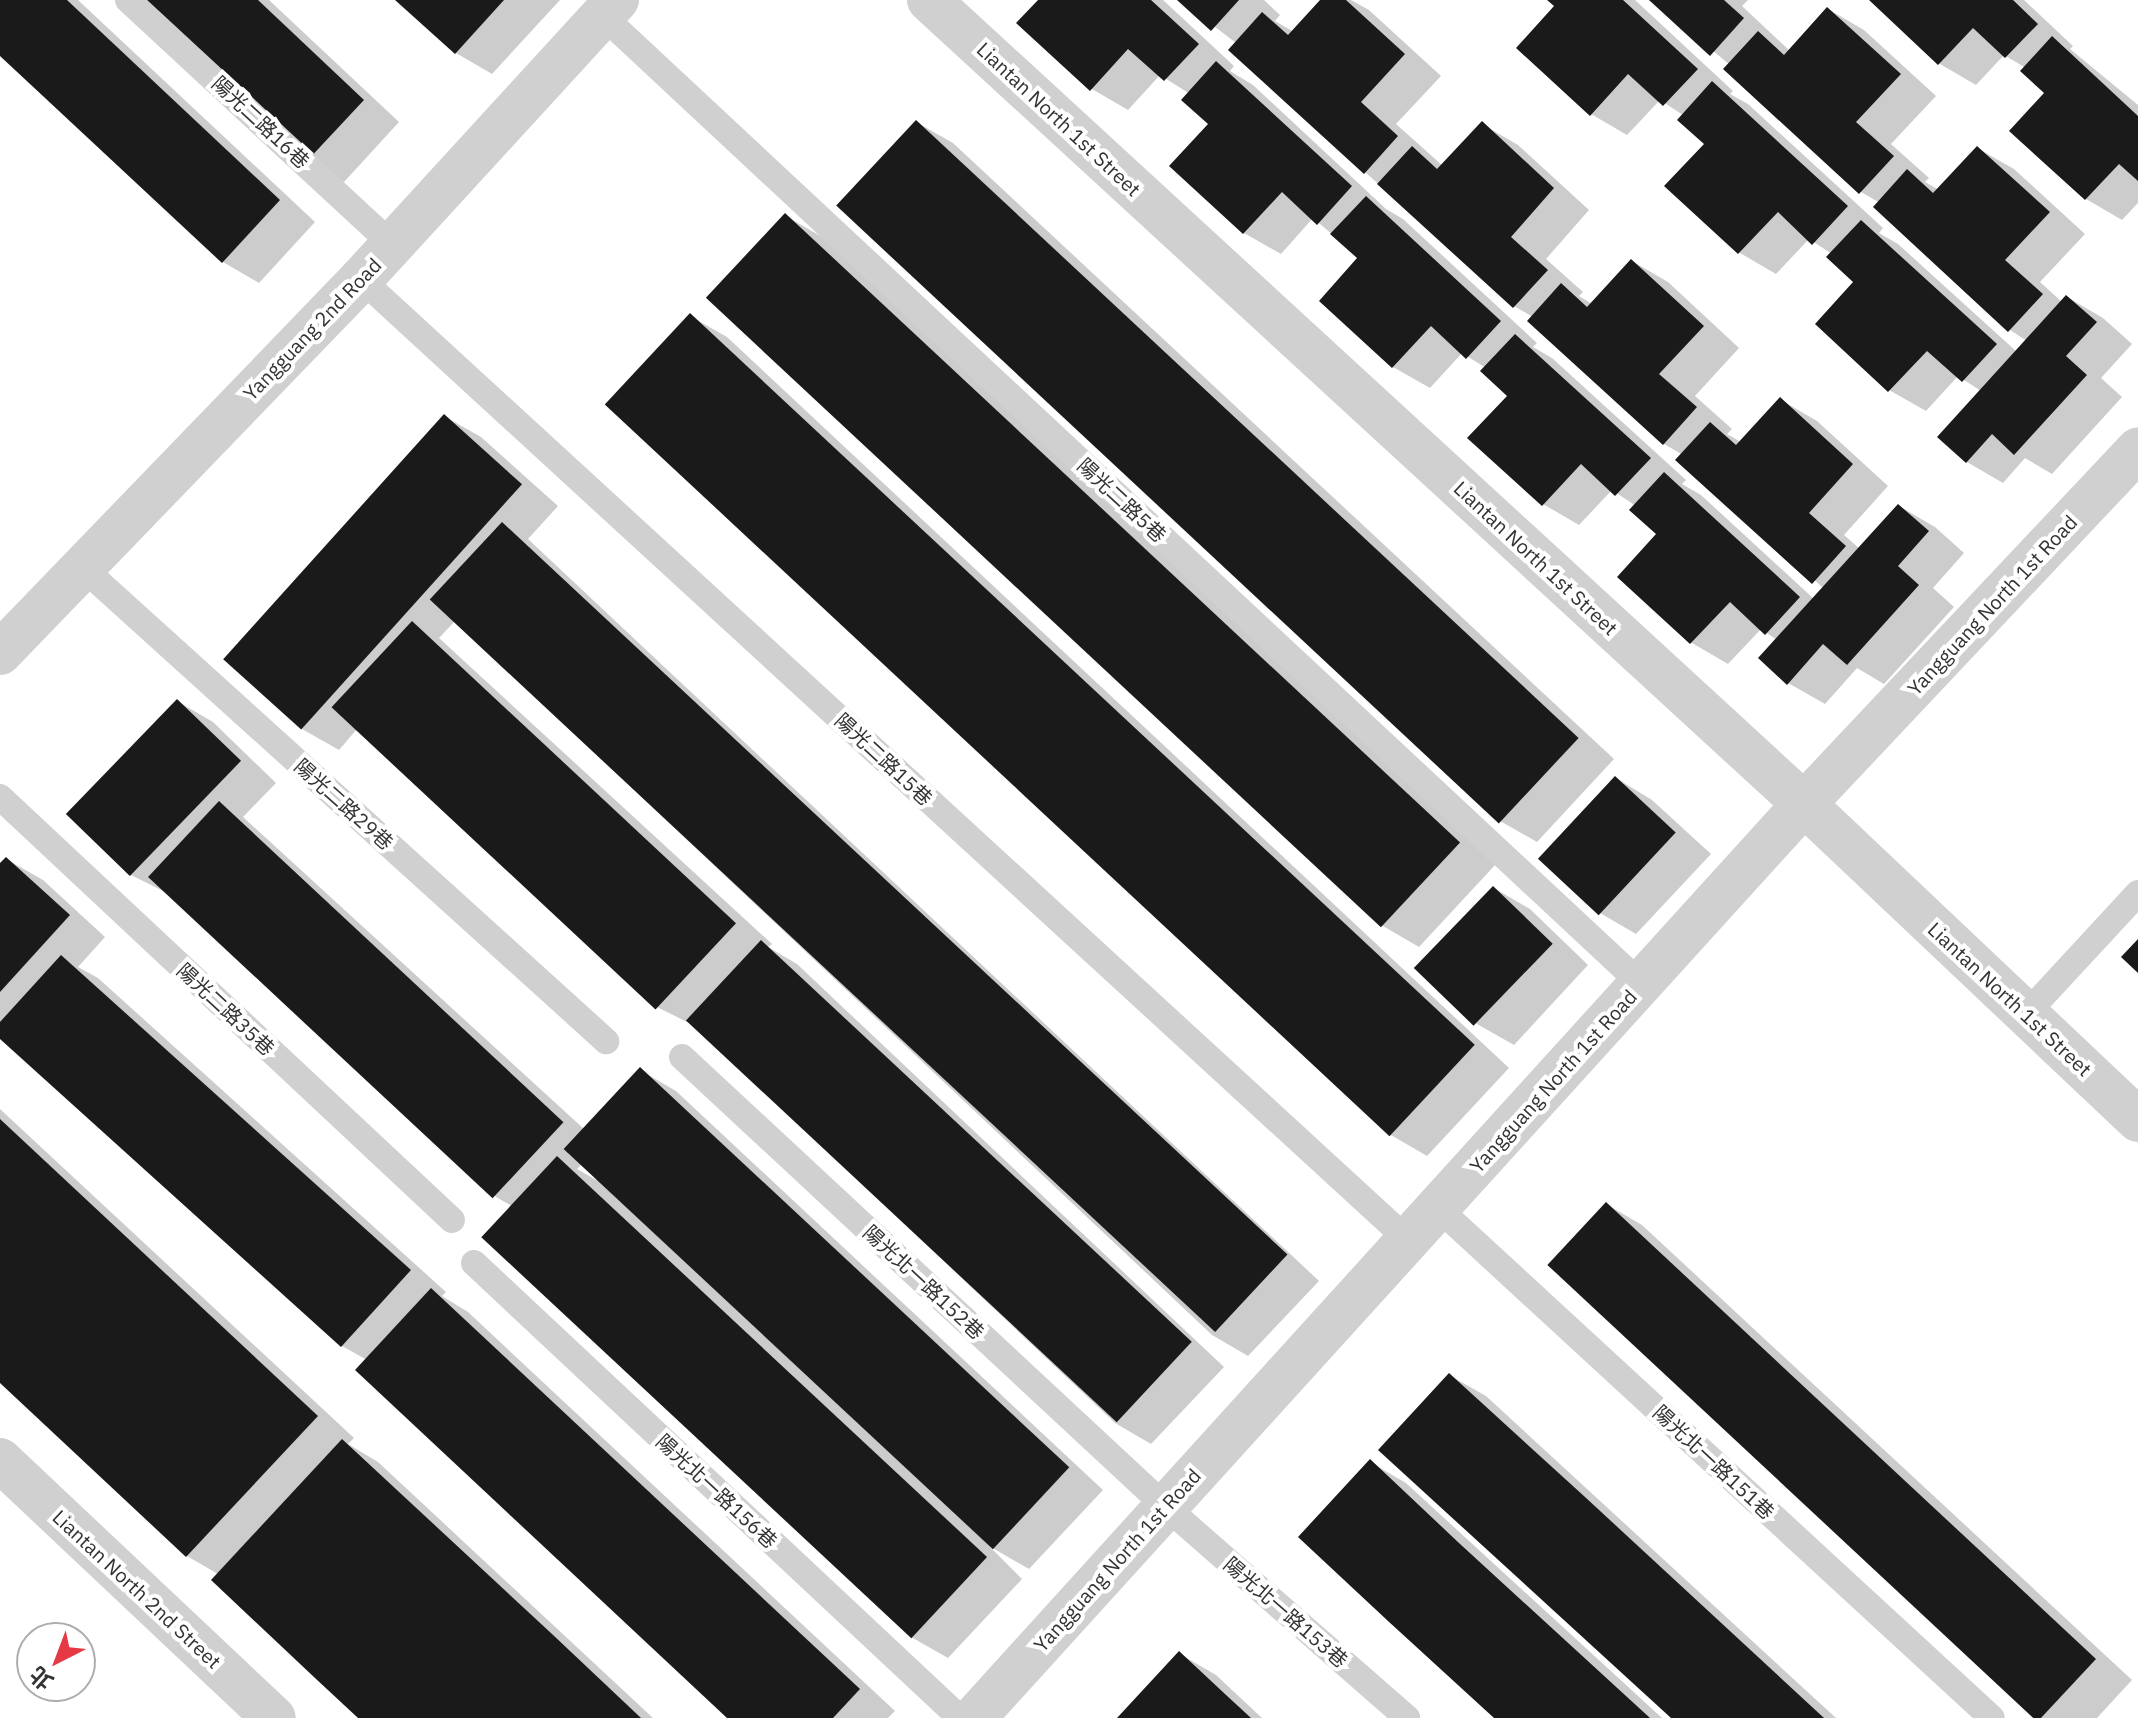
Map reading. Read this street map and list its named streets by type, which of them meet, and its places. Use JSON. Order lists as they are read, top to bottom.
{
  "streets": {
    "street": [
      "Liantan North 1st Street",
      "Yangguang 2nd Road",
      "Yangguang North 1st Road",
      "Liantan North 2nd Street"
    ],
    "lane": [
      "陽光二路16巷",
      "陽光二路5巷",
      "陽光二路15巷",
      "陽光二路29巷",
      "陽光二路35巷",
      "陽光北一路152巷",
      "陽光北一路151巷",
      "陽光北一路156巷",
      "陽光北一路153巷"
    ]
  },
  "crossings": [
    ["Liantan North 1st Street", "Yangguang North 1st Road"],
    ["陽光二路16巷", "Yangguang 2nd Road"],
    ["Yangguang 2nd Road", "陽光二路5巷"],
    ["Yangguang 2nd Road", "陽光二路15巷"],
    ["Yangguang 2nd Road", "陽光二路29巷"],
    ["陽光二路5巷", "Yangguang North 1st Road"],
    ["Yangguang North 1st Road", "陽光二路15巷"],
    ["Yangguang North 1st Road", "陽光北一路152巷"],
    ["Yangguang North 1st Road", "陽光北一路151巷"],
    ["Yangguang North 1st Road", "陽光北一路153巷"],
    ["陽光北一路152巷", "陽光北一路153巷"]
  ],
  "north": "bottom left"
}
